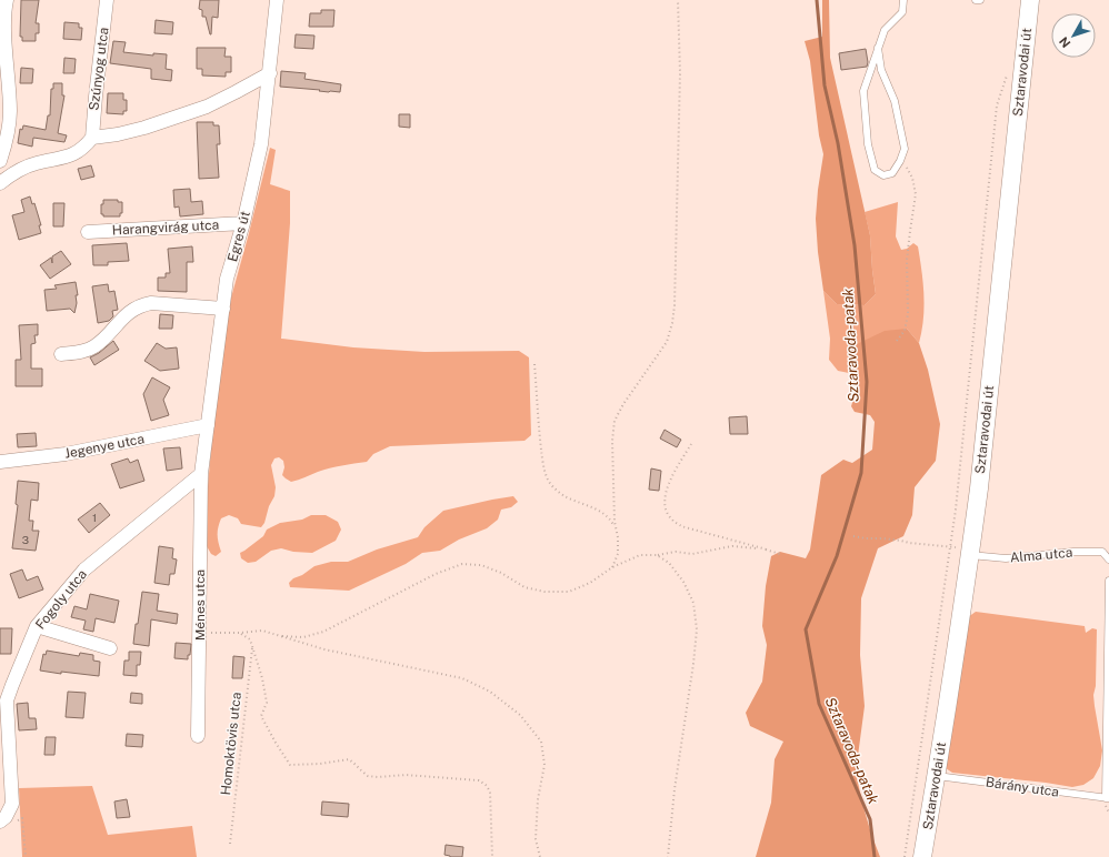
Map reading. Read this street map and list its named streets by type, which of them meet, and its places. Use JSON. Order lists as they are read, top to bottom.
{
  "streets": {
    "street": [
      "Szúnyog utca",
      "Sztaravodai út",
      "Harangvirág utca",
      "Egres út",
      "Jegenye utca",
      "Fogoly utca",
      "Ménes utca"
    ],
    "lane": ["Alma utca", "Bárány utca"],
    "path": ["Homoktövis utca"]
  },
  "crossings": [
    ["Sztaravodai út", "Alma utca"],
    ["Sztaravodai út", "Bárány utca"],
    ["Harangvirág utca", "Egres út"],
    ["Egres út", "Jegenye utca"],
    ["Egres út", "Fogoly utca"],
    ["Egres út", "Ménes utca"],
    ["Fogoly utca", "Ménes utca"]
  ],
  "water": ["Sztaravoda-patak"],
  "house_numbers": ["1", "3"],
  "north": "bottom left"
}
